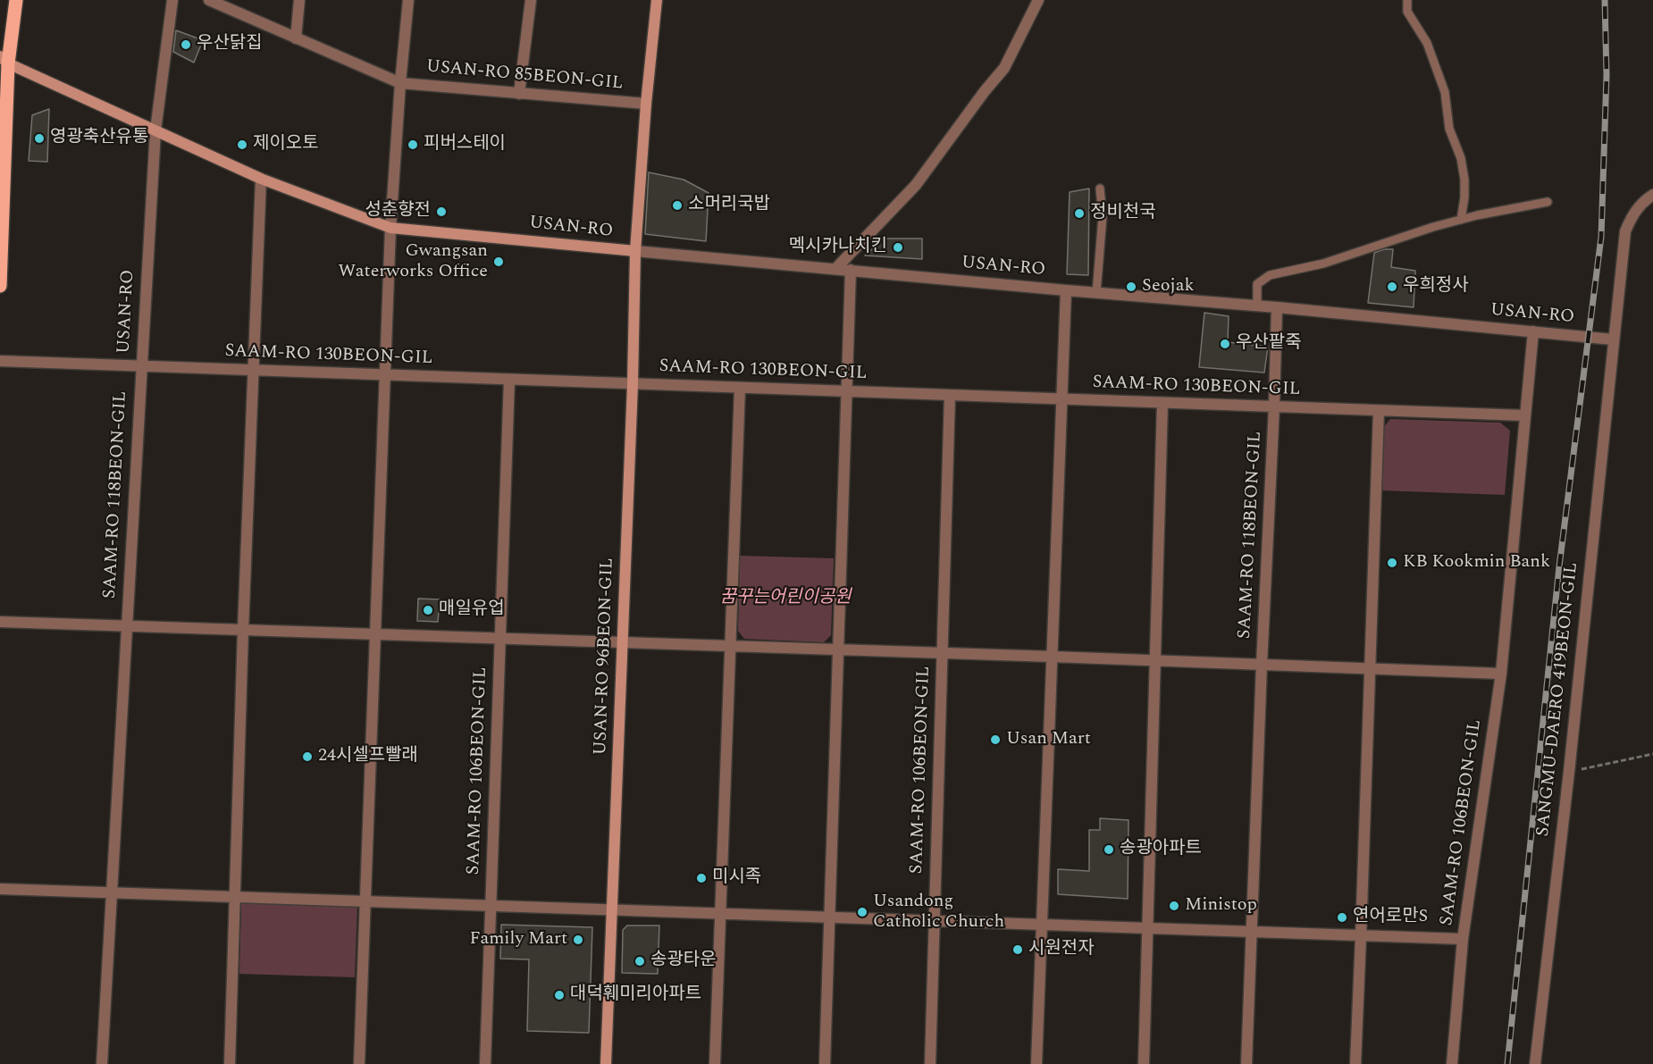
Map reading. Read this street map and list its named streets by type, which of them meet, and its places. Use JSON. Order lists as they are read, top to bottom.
{
  "streets": {
    "street": [
      "USAN-RO 85BEON-GIL",
      "USAN-RO",
      "SAAM-RO 130BEON-GIL",
      "SAAM-RO 118BEON-GIL",
      "USAN-RO 96BEON-GIL",
      "SANGMU-DAERO 419BEON-GIL",
      "SAAM-RO 106BEON-GIL"
    ]
  },
  "crossings": [
    ["USAN-RO 85BEON-GIL", "USAN-RO"],
    ["USAN-RO 85BEON-GIL", "USAN-RO 96BEON-GIL"],
    ["USAN-RO", "SAAM-RO 130BEON-GIL"],
    ["USAN-RO", "SAAM-RO 118BEON-GIL"],
    ["USAN-RO", "USAN-RO 96BEON-GIL"],
    ["USAN-RO", "SANGMU-DAERO 419BEON-GIL"],
    ["USAN-RO", "SAAM-RO 106BEON-GIL"],
    ["SAAM-RO 130BEON-GIL", "SAAM-RO 118BEON-GIL"],
    ["SAAM-RO 130BEON-GIL", "USAN-RO 96BEON-GIL"],
    ["SAAM-RO 130BEON-GIL", "SAAM-RO 106BEON-GIL"],
    ["SAAM-RO 118BEON-GIL", "USAN-RO 96BEON-GIL"],
    ["SAAM-RO 118BEON-GIL", "SAAM-RO 106BEON-GIL"],
    ["USAN-RO 96BEON-GIL", "SAAM-RO 106BEON-GIL"]
  ],
  "parks": ["꿈꾸는어린이공원"],
  "places": [
    "우산닭집",
    "영광축산유통",
    "제이오토",
    "피버스테이",
    "소머리국밥",
    "성춘향전",
    "정비천국",
    "멕시카나치킨",
    "Gwangsan Waterworks Office",
    "Seojak",
    "우희정사",
    "우산팥죽",
    "KB Kookmin Bank",
    "매일유업",
    "Usan Mart",
    "24시셀프빨래",
    "송광아파트",
    "미시족",
    "Ministop",
    "Usandong Catholic Church",
    "연어로만S",
    "Family Mart",
    "시원전자",
    "송광타운",
    "대덕훼미리아파트"
  ]
}
